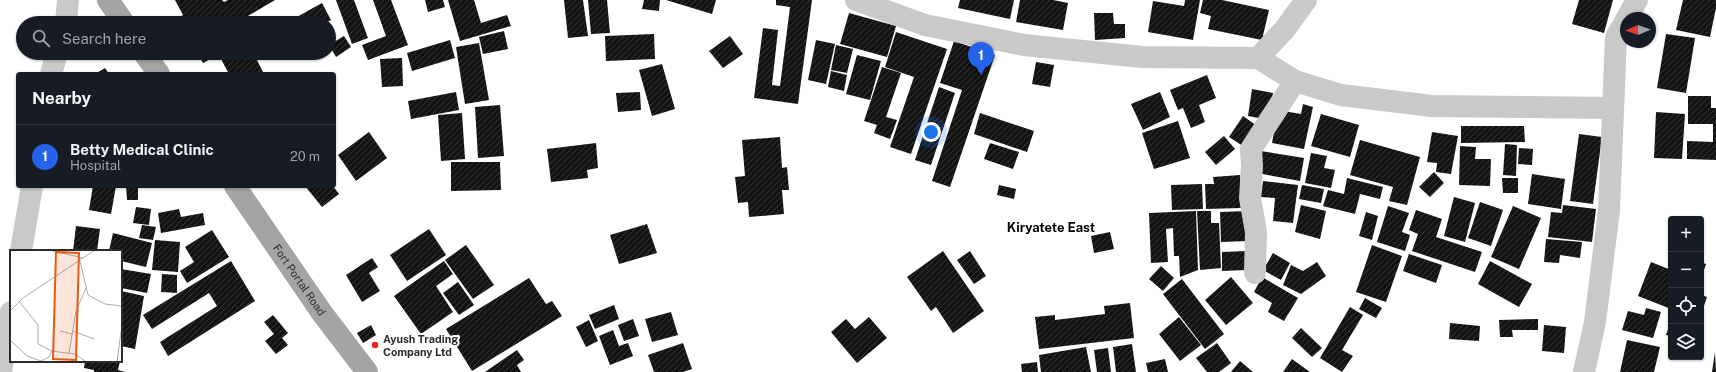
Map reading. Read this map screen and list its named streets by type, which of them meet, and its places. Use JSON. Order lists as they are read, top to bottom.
{
  "streets": {
    "main road": ["Fort Portal Road"]
  },
  "districts": ["Kiryatete East"],
  "places": ["Ayush Trading Company Ltd"],
  "north": "left",
  "page": {
    "search": "Search here",
    "pins": "1",
    "heading": "Nearby",
    "list": [
      {
        "mark": "1",
        "name": "Betty Medical Clinic",
        "note": "Hospital",
        "value": "20 m"
      }
    ],
    "map_buttons": ["+", "−"]
  }
}
